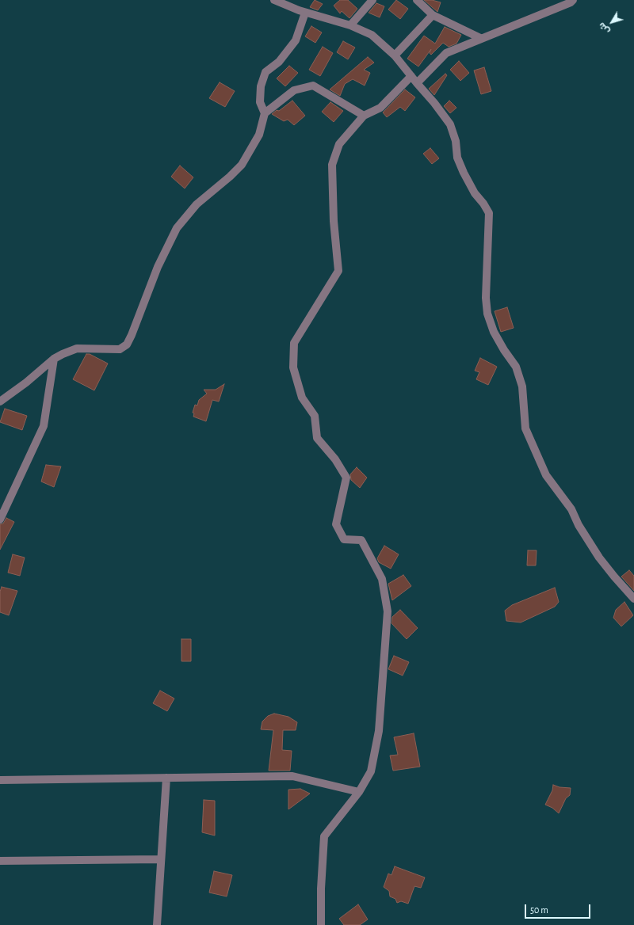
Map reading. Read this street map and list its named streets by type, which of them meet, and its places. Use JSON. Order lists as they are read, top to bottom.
{
  "scale_bar": "50 m",
  "north": "bottom left"
}
